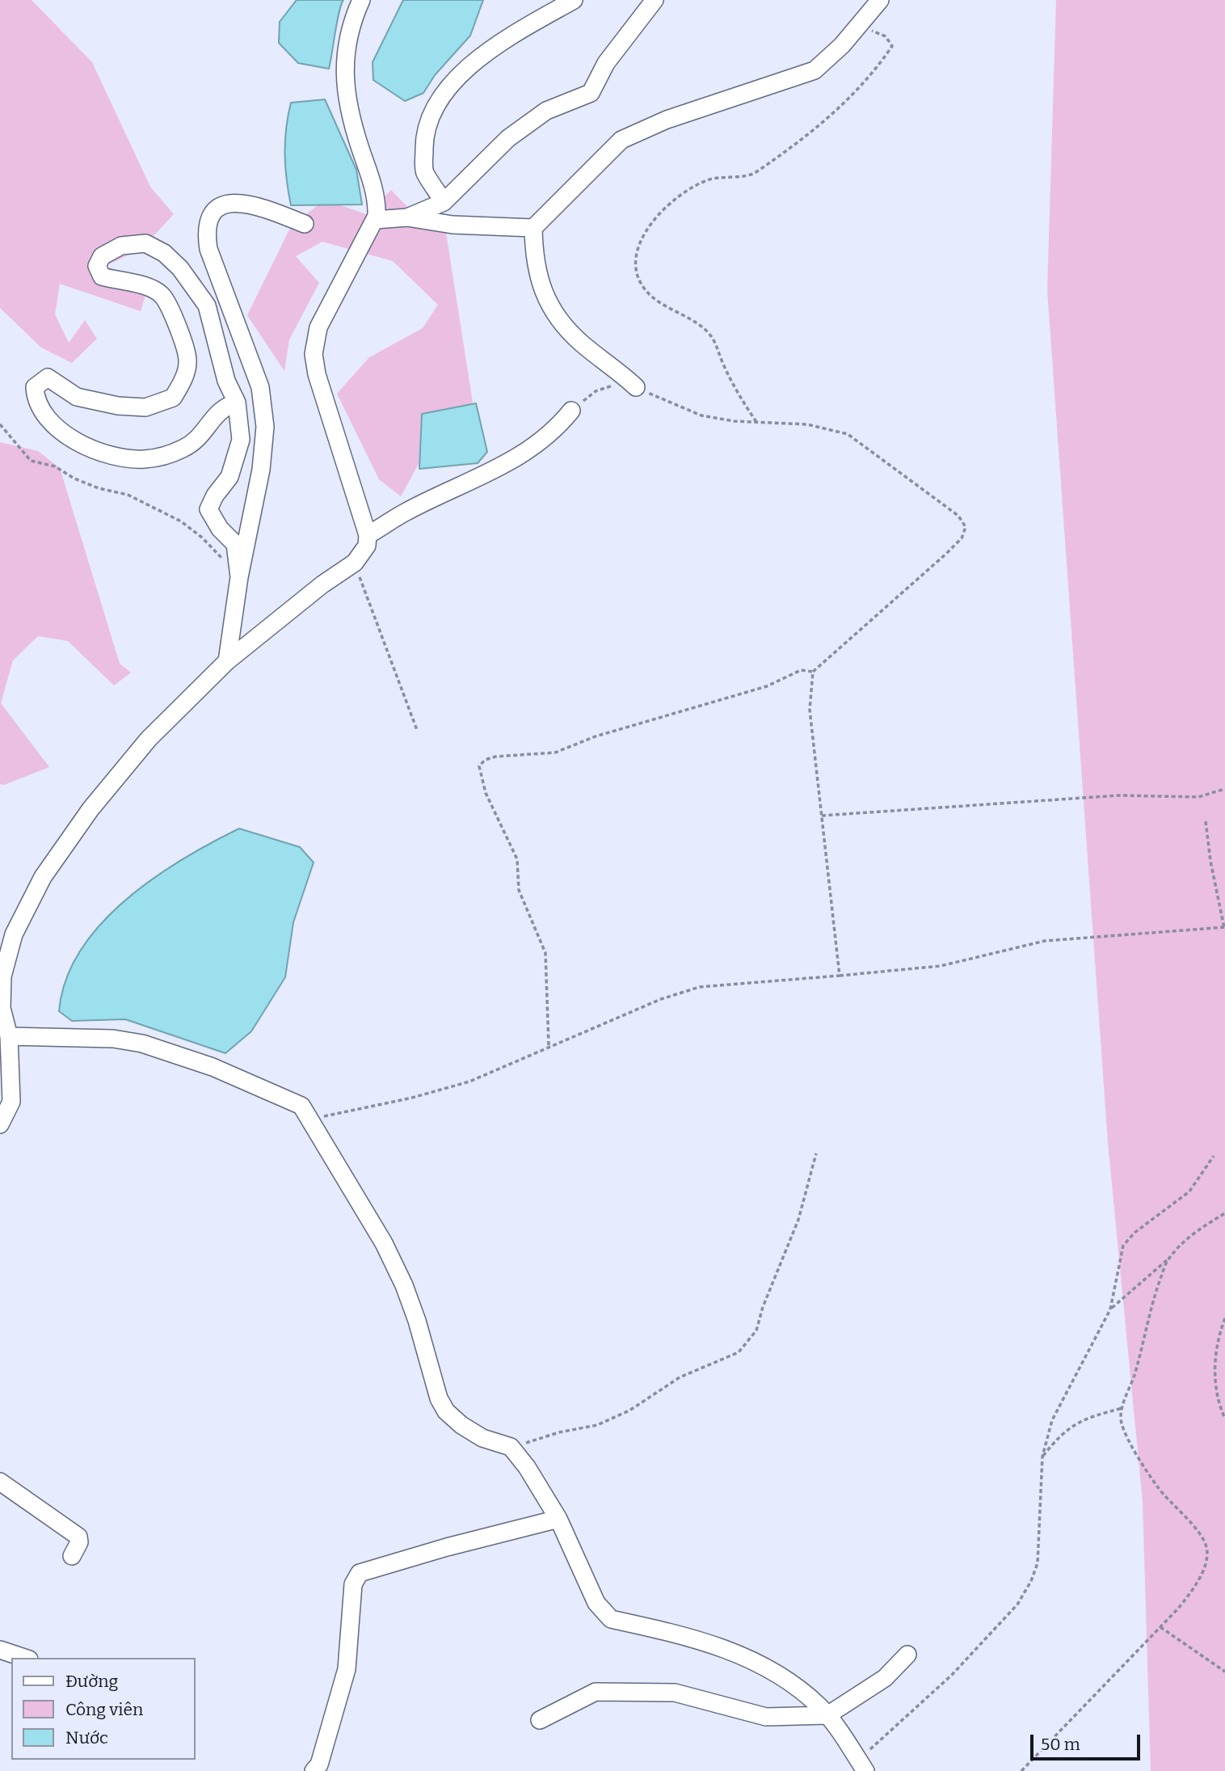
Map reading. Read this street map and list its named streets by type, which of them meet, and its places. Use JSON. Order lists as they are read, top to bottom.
{
  "legend": ["Đường", "Công viên", "Nước"],
  "scale_bar": "50 m"
}
